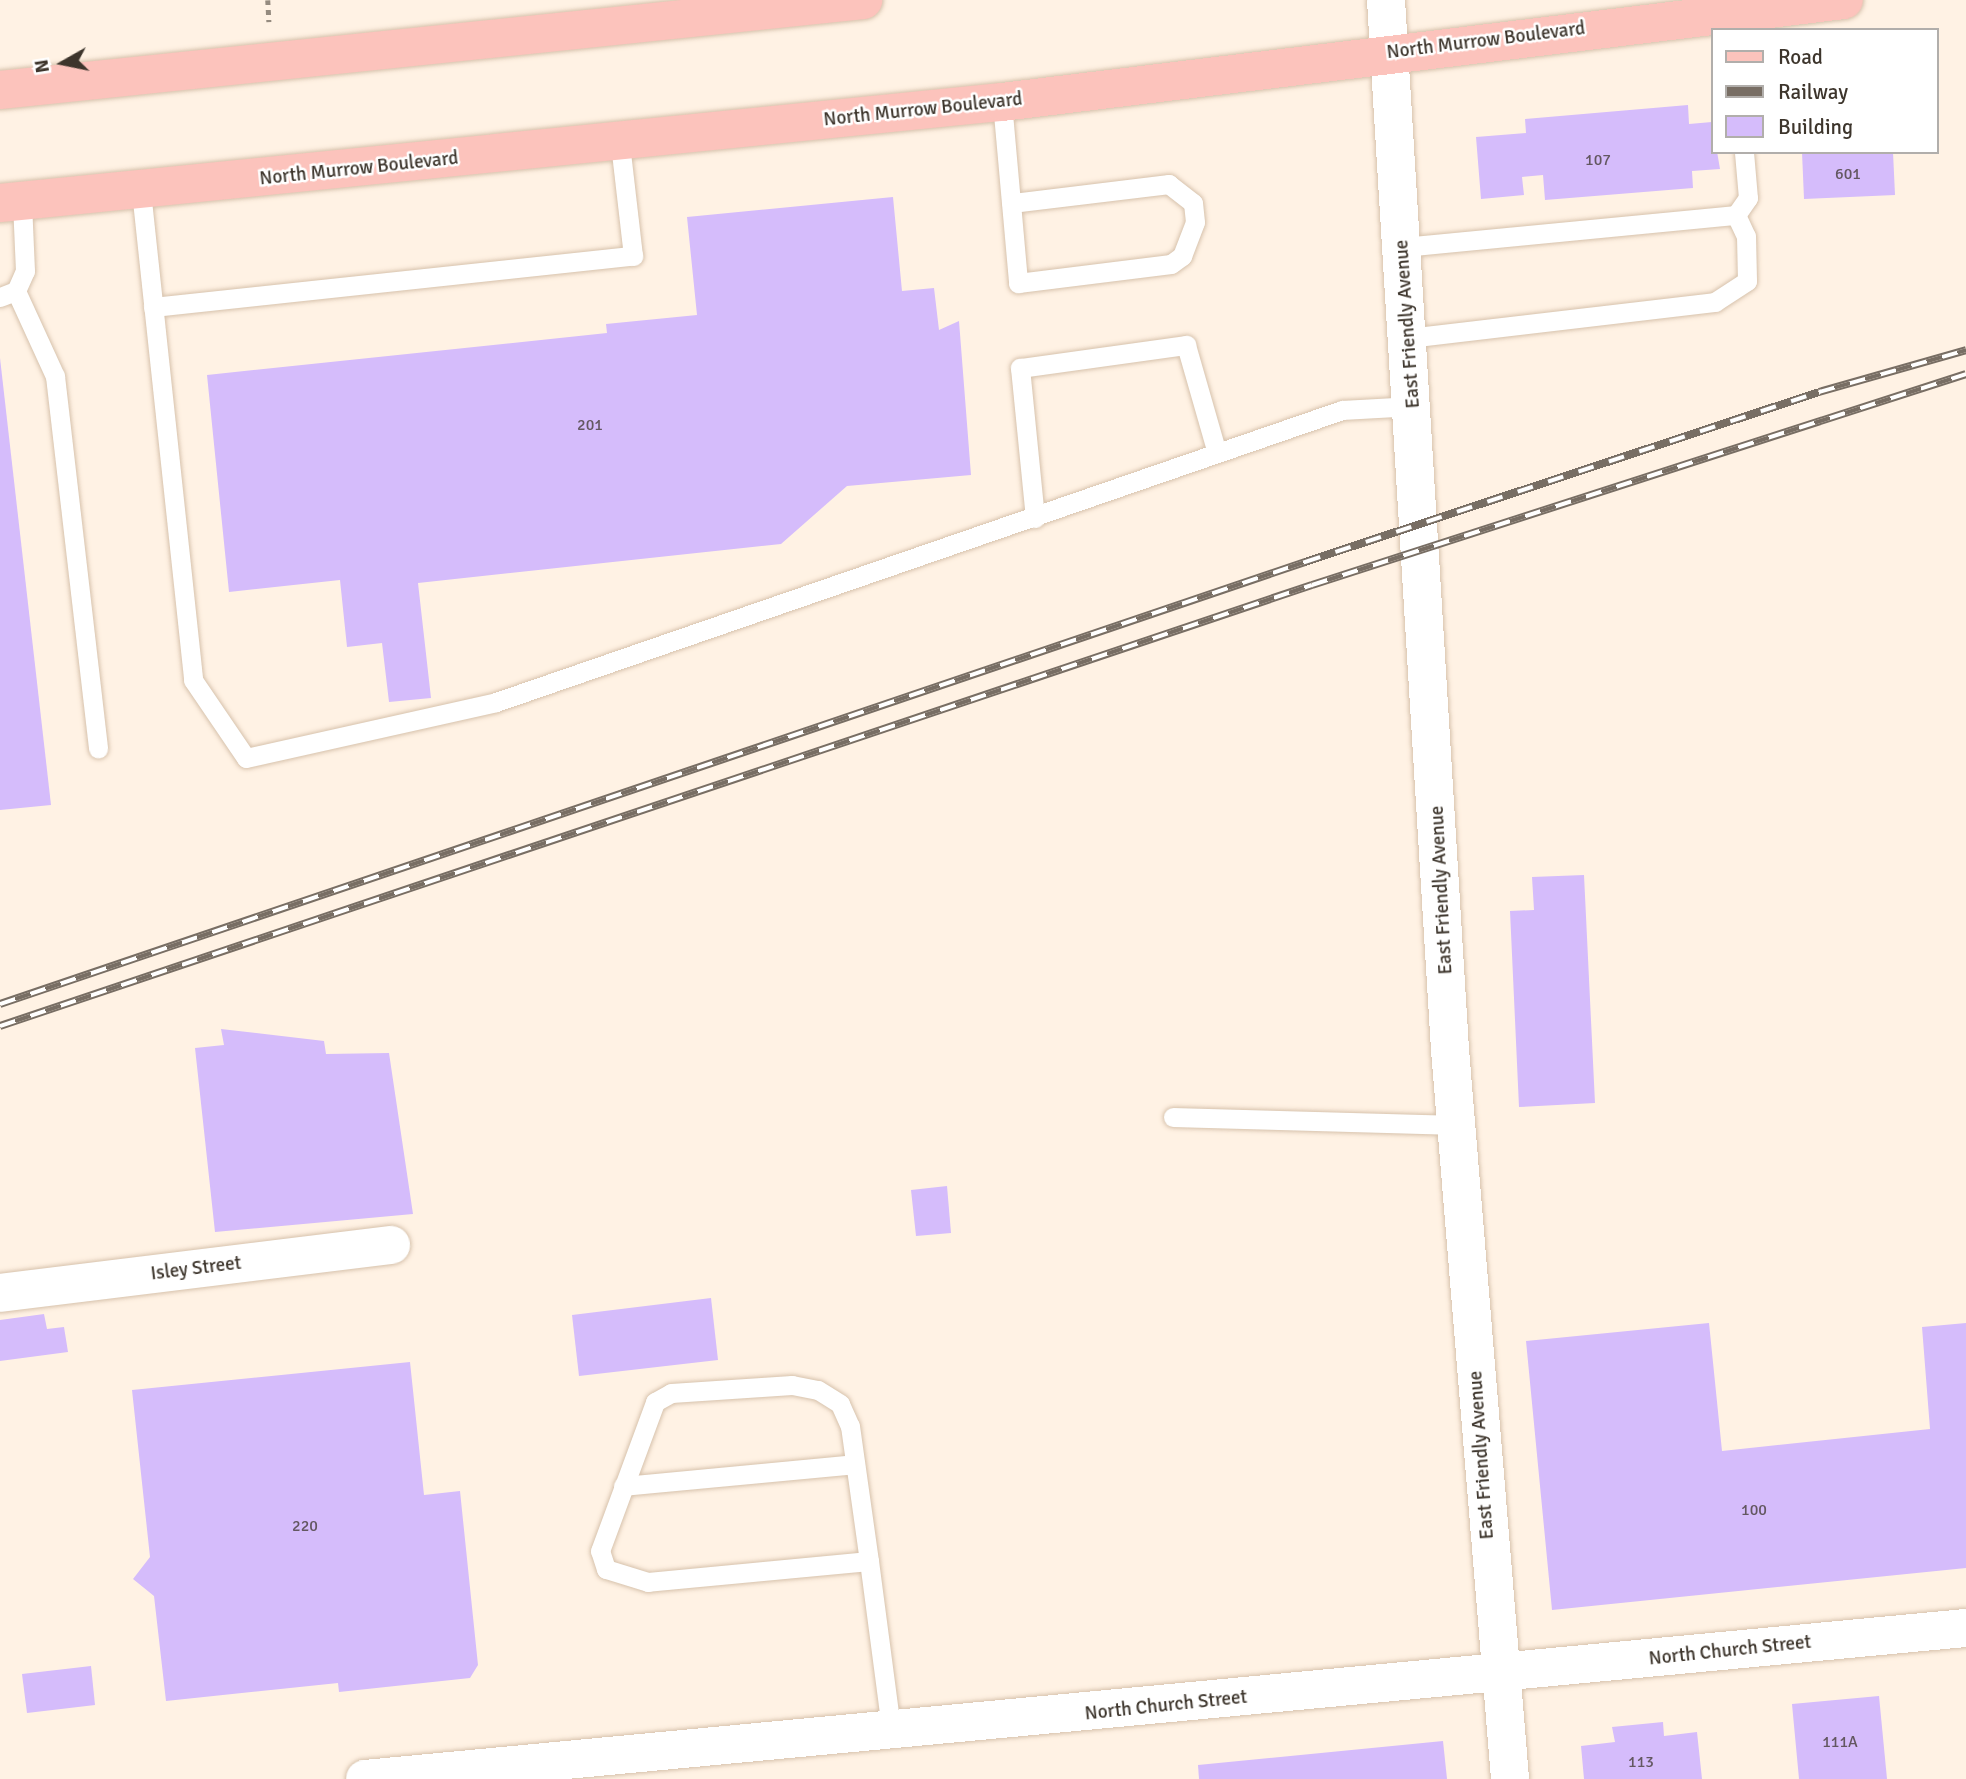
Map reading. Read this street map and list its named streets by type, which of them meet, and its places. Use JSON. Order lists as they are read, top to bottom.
{
  "streets": {
    "main road": ["North Murrow Boulevard"],
    "street": ["East Friendly Avenue", "Isley Street", "North Church Street"]
  },
  "crossings": [
    ["North Murrow Boulevard", "East Friendly Avenue"],
    ["East Friendly Avenue", "North Church Street"]
  ],
  "house_numbers": [
    "107",
    "601",
    "201",
    "100",
    "220",
    "111A",
    "113"
  ],
  "legend": ["Road", "Railway", "Building"],
  "north": "left"
}
